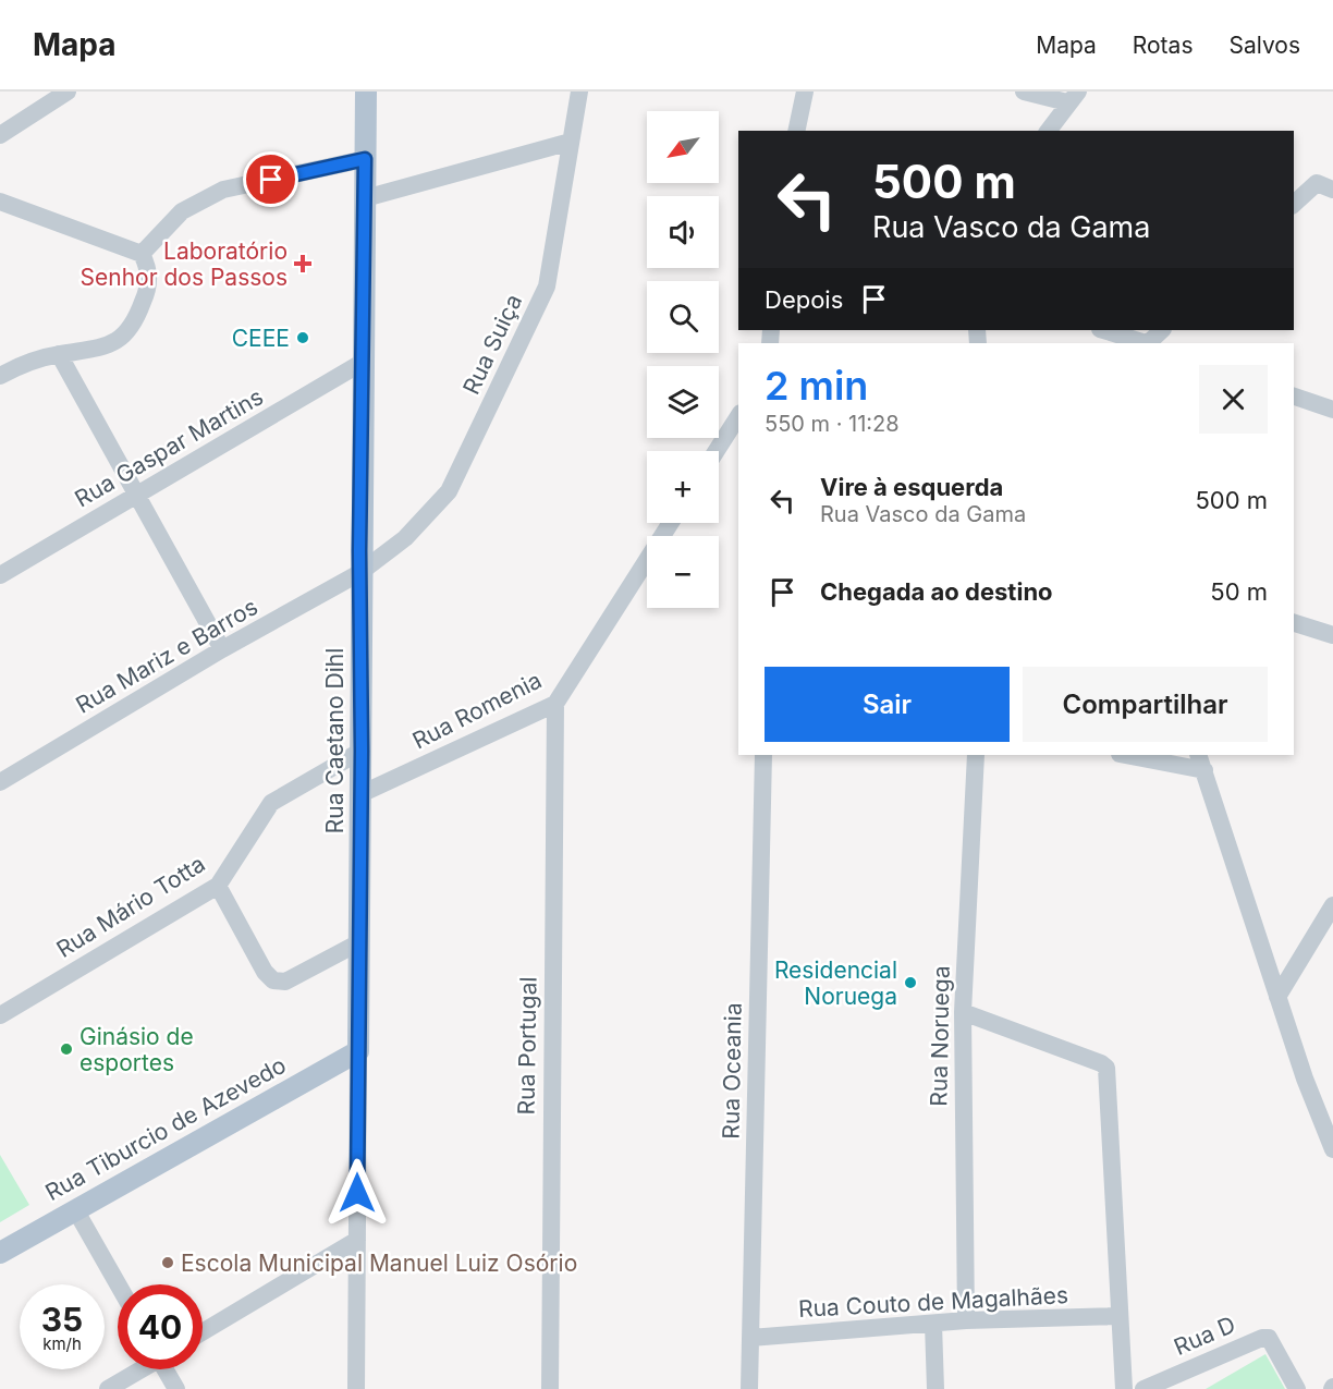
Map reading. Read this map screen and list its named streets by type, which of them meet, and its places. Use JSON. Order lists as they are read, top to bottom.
{
  "streets": {
    "main road": ["Rua Caetano Dihl", "Rua Tiburcio de Azevedo"],
    "street": [
      "Rua Suiça",
      "Rua Gaspar Martins",
      "Rua Mariz e Barros",
      "Rua Romenia",
      "Rua Mário Totta",
      "Rua Noruega",
      "Rua Portugal",
      "Rua Oceania",
      "Rua Couto de Magalhães",
      "Rua D"
    ]
  },
  "crossings": [
    ["Rua Suiça", "Rua Mariz e Barros"],
    ["Rua Suiça", "Rua Caetano Dihl"],
    ["Rua Gaspar Martins", "Rua Caetano Dihl"],
    ["Rua Mariz e Barros", "Rua Caetano Dihl"],
    ["Rua Romenia", "Rua Caetano Dihl"],
    ["Rua Romenia", "Rua Portugal"],
    ["Rua Caetano Dihl", "Rua Mário Totta"],
    ["Rua Caetano Dihl", "Rua Tiburcio de Azevedo"],
    ["Rua Noruega", "Rua Couto de Magalhães"],
    ["Rua Oceania", "Rua Couto de Magalhães"]
  ],
  "places": {
    "health": ["Laboratório Senhor dos Passos"],
    "other": [
      "CEEE",
      "Residencial Noruega",
      "Ginásio de esportes",
      "Escola Municipal Manuel Luiz Osório"
    ]
  },
  "north": "bottom left",
  "page": {
    "header": "Mapa",
    "nav": ["Mapa", "Rotas", "Salvos"],
    "map_buttons": ["+", "−"],
    "turn": ["500 m", "Rua Vasco da Gama"],
    "then": "Depois",
    "heading": ["2 min", "550 m · 11:28"],
    "list": [
      {
        "name": "Vire à esquerda",
        "note": "Rua Vasco da Gama",
        "value": "500 m"
      },
      {
        "name": "Chegada ao destino",
        "value": "50 m"
      }
    ],
    "buttons": ["Sair", "Compartilhar"],
    "speed": "35 km/h",
    "limit": "40"
  }
}
